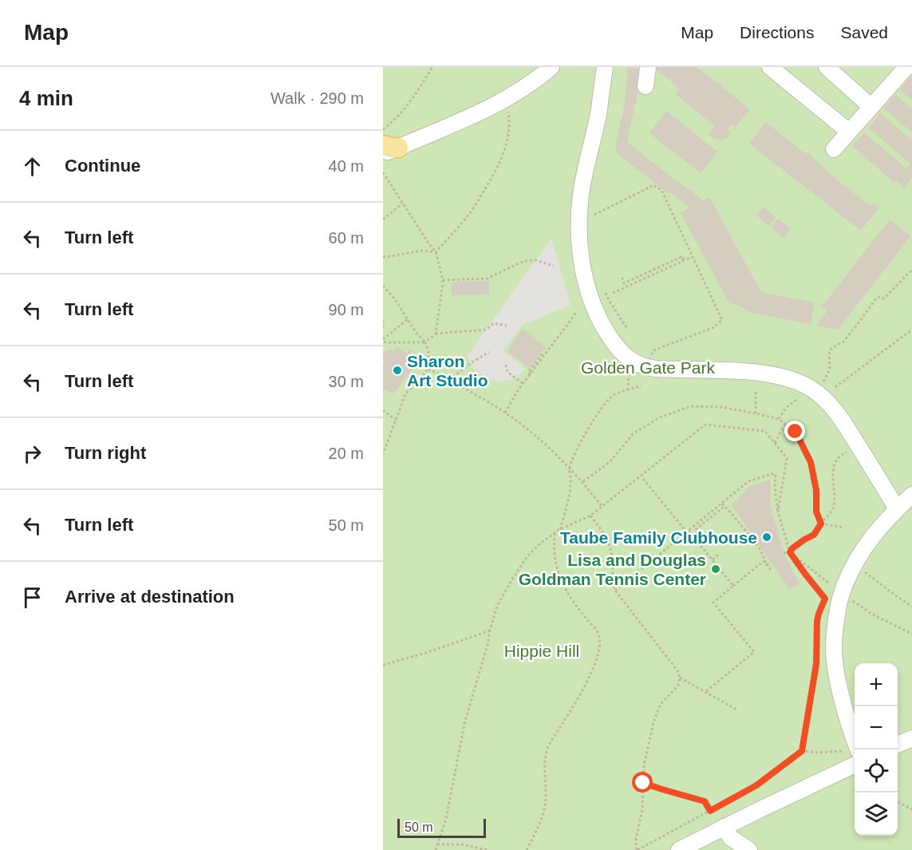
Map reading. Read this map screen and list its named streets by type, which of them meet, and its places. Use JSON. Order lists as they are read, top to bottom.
{
  "parks": ["Golden Gate Park", "Hippie Hill"],
  "places": ["Sharon Art Studio", "Taube Family Clubhouse", "Lisa and Douglas Goldman Tennis Center"],
  "scale_bar": "50 m",
  "page": {
    "header": "Map",
    "nav": ["Map", "Directions", "Saved"],
    "heading": ["4 min", "Walk · 290 m"],
    "list": [
      ["Continue", "40 m"],
      ["Turn left", "60 m"],
      ["Turn left", "90 m"],
      ["Turn left", "30 m"],
      ["Turn right", "20 m"],
      ["Turn left", "50 m"],
      "Arrive at destination"
    ],
    "map_buttons": ["+", "−"],
    "scale": "50 m"
  }
}
